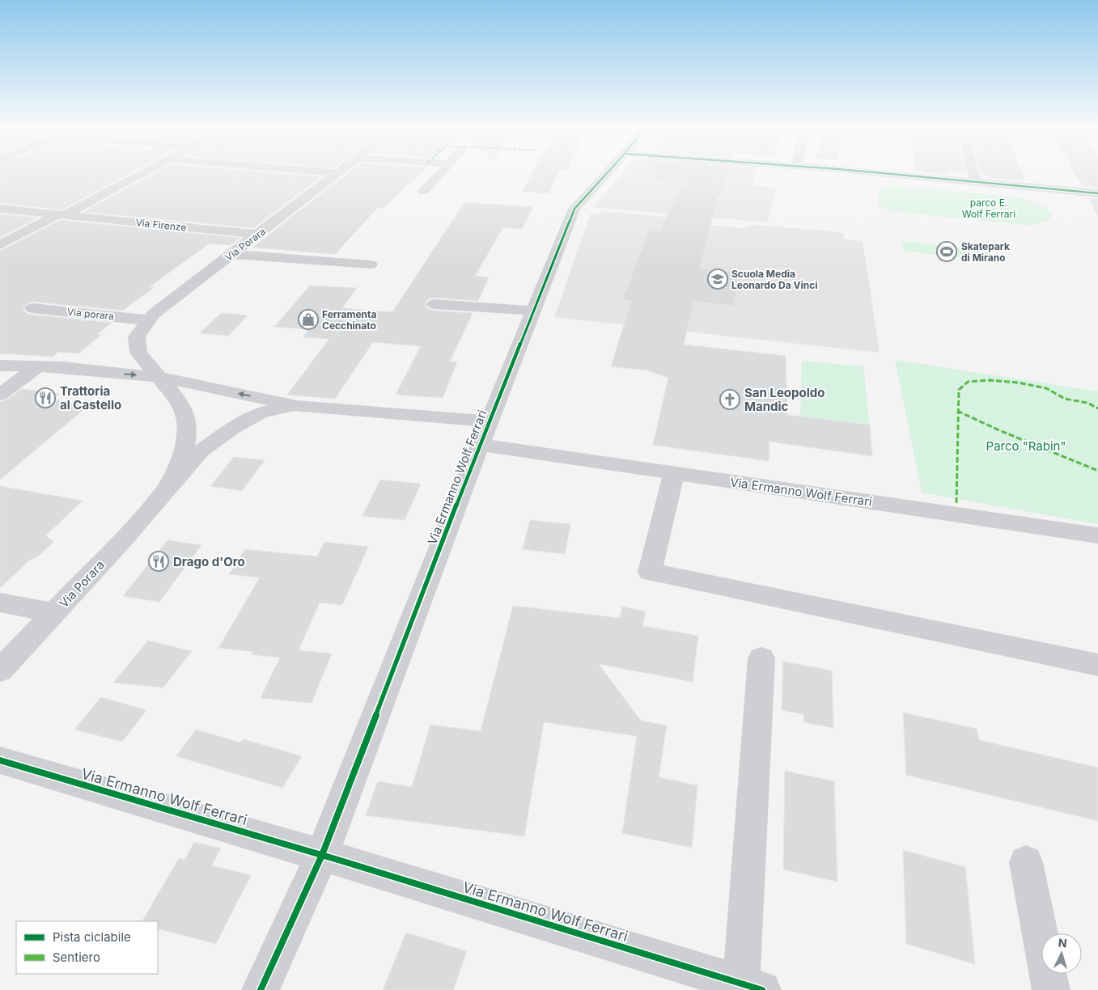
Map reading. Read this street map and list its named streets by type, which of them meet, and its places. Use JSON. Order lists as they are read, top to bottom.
{
  "streets": {
    "street": [
      "Via Firenze",
      "Via Porara",
      "Via porara",
      "Via Ermanno Wolf Ferrari"
    ]
  },
  "crossings": [
    ["Via Firenze", "Via Porara"],
    ["Via Porara", "Via porara"]
  ],
  "parks": ["parco E. Wolf Ferrari", "Parco \"Rabin\""],
  "places": {
    "sports": ["Skatepark di Mirano"],
    "school or university": ["Scuola Media Leonardo Da Vinci"],
    "shop": ["Ferramenta Cecchinato"],
    "restaurant": ["Trattoria al Castello", "Drago d'Oro"],
    "church": ["San Leopoldo Mandic"]
  },
  "legend": ["Pista ciclabile", "Sentiero"],
  "north": "top"
}
